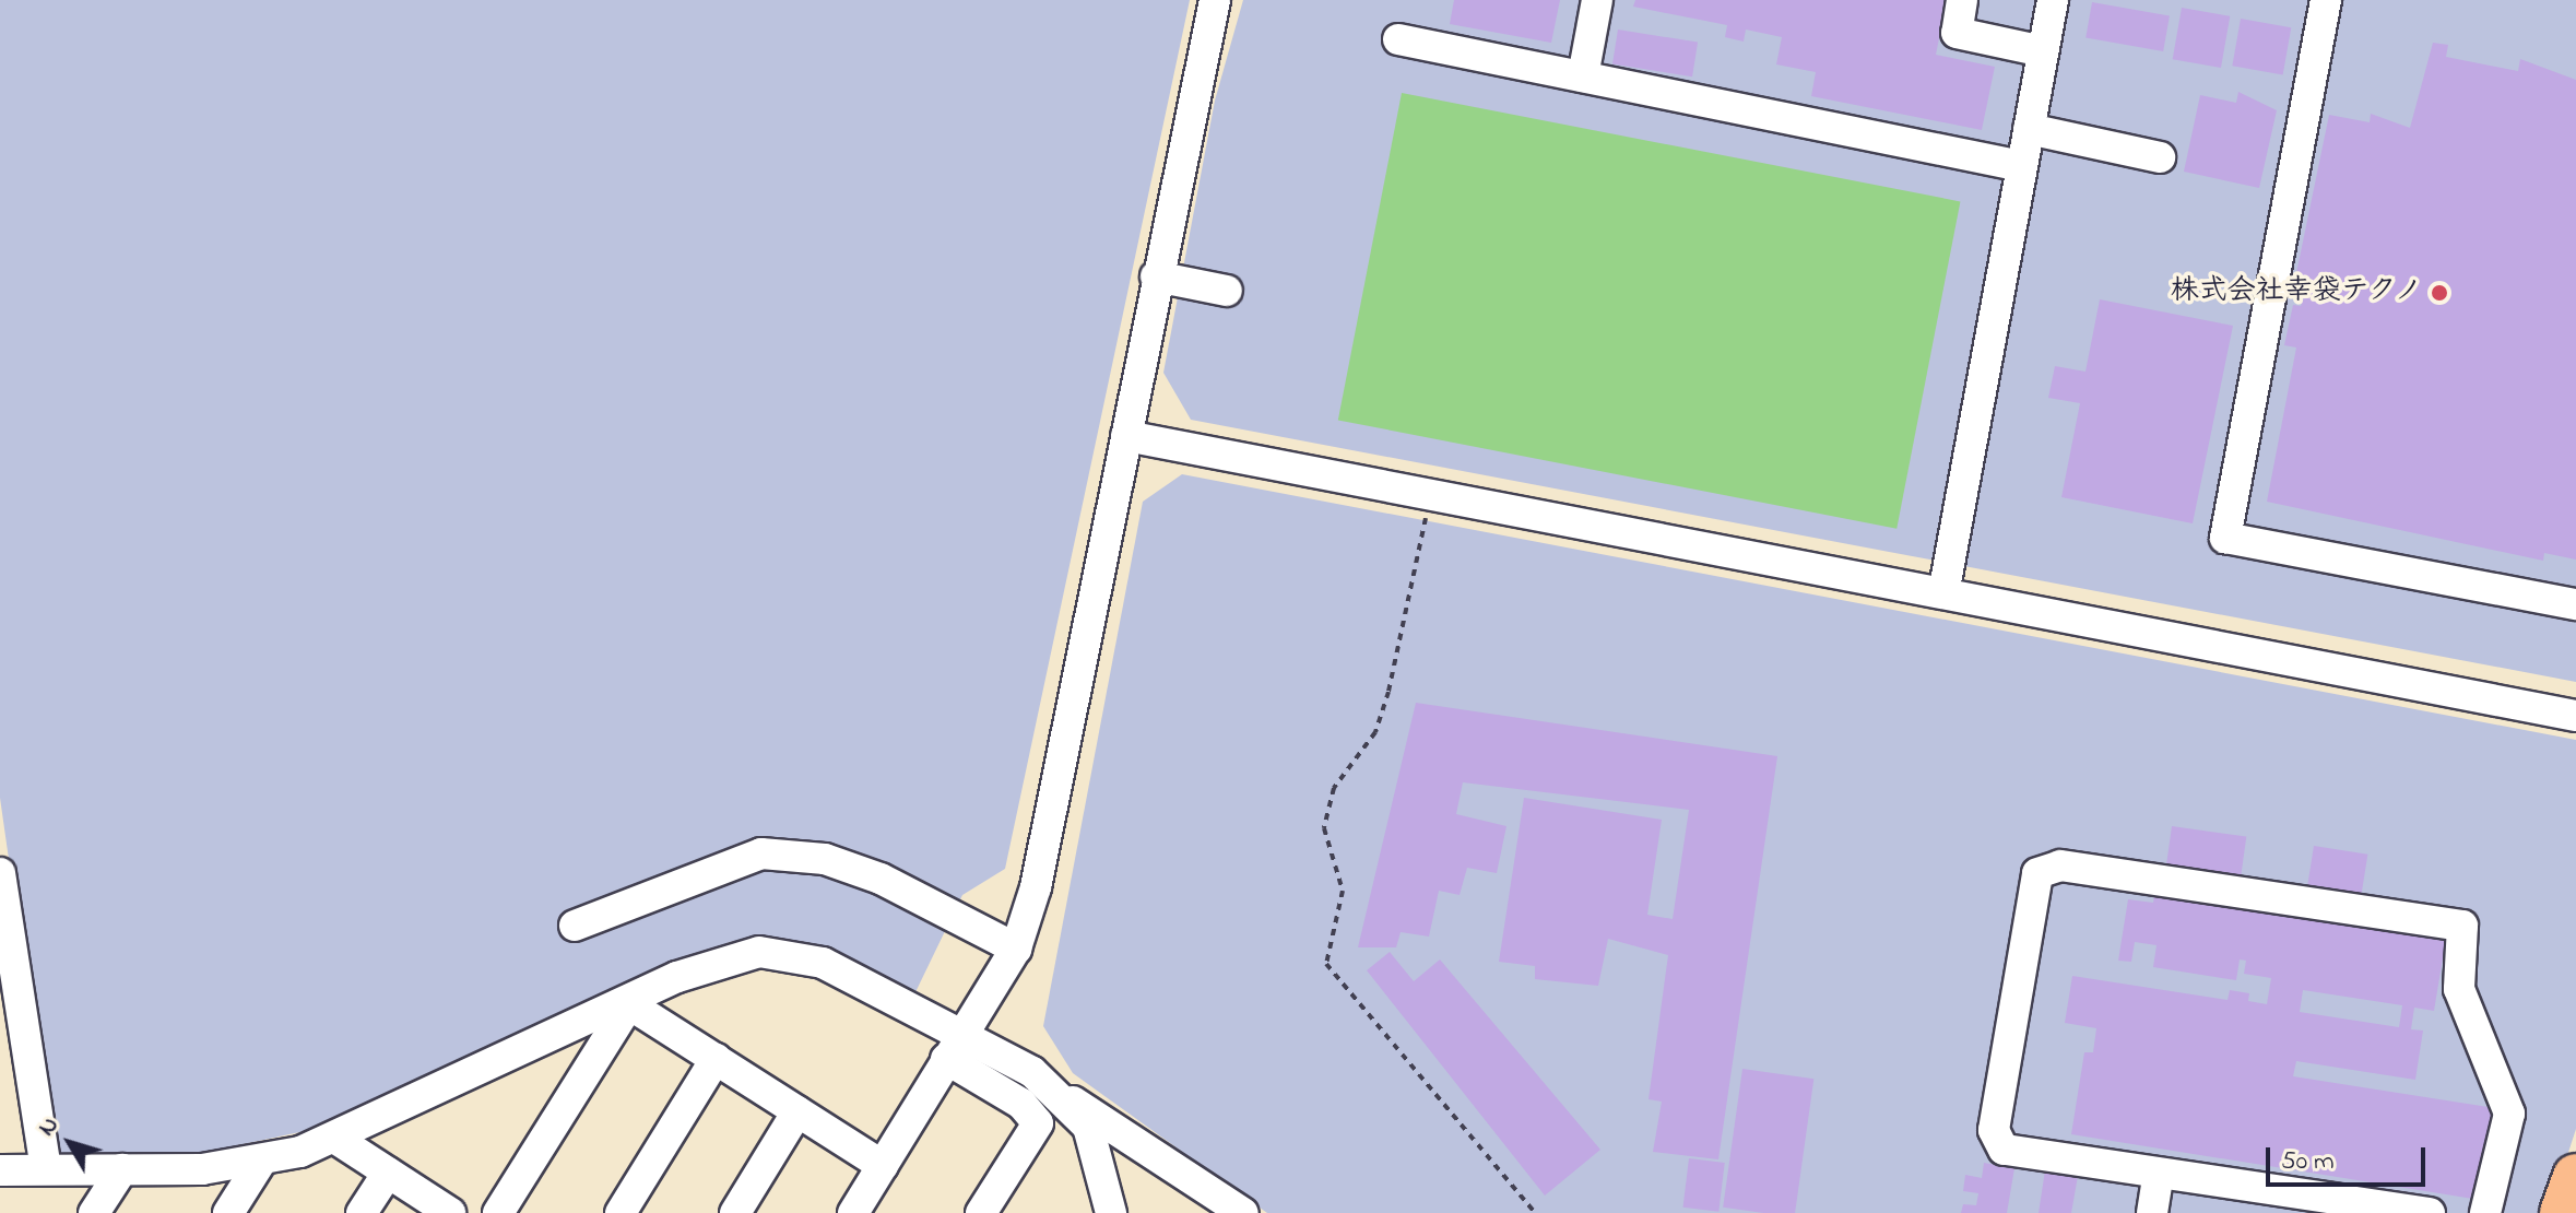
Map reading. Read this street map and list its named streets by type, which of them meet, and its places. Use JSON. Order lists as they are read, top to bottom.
{
  "places": ["株式会社幸袋テクノ"],
  "scale_bar": "50 m",
  "north": "top left"
}
